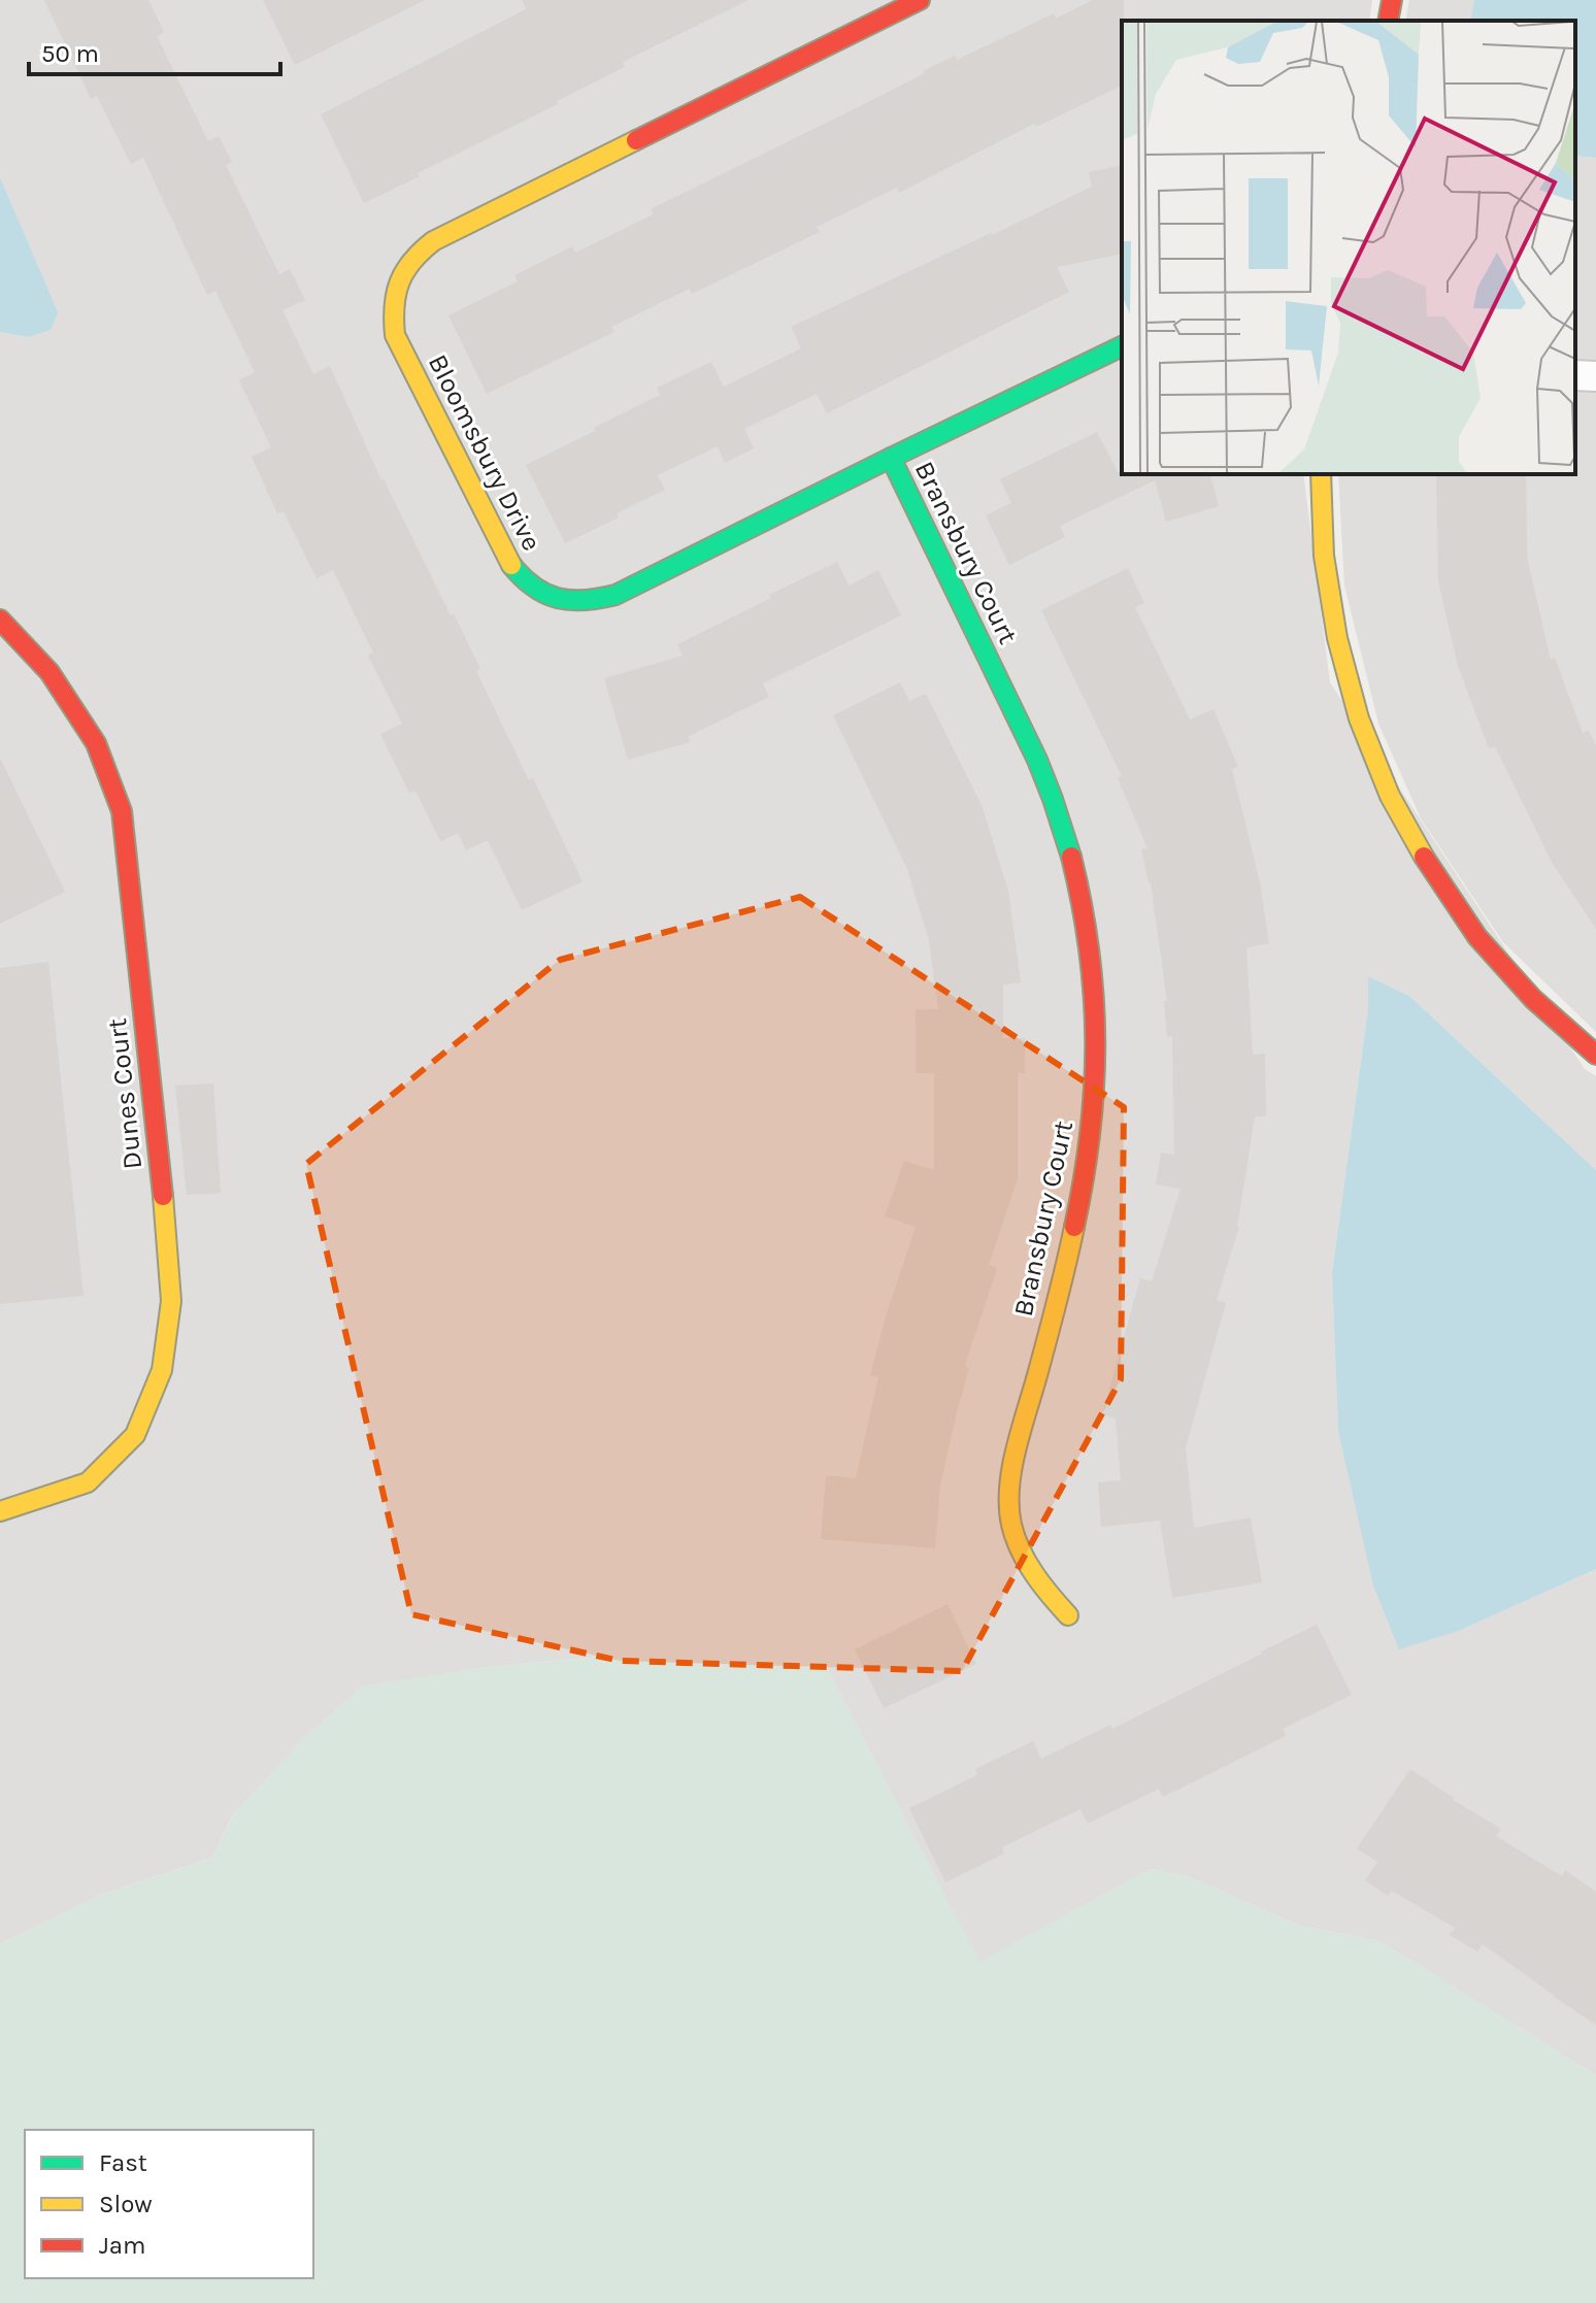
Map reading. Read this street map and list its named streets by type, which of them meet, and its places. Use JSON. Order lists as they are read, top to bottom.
{
  "streets": {
    "street": ["Bloomsbury Drive", "Bransbury Court", "Dunes Court"]
  },
  "crossings": [
    ["Bloomsbury Drive", "Bransbury Court"]
  ],
  "legend": ["Fast", "Slow", "Jam"],
  "scale_bar": "50 m"
}
